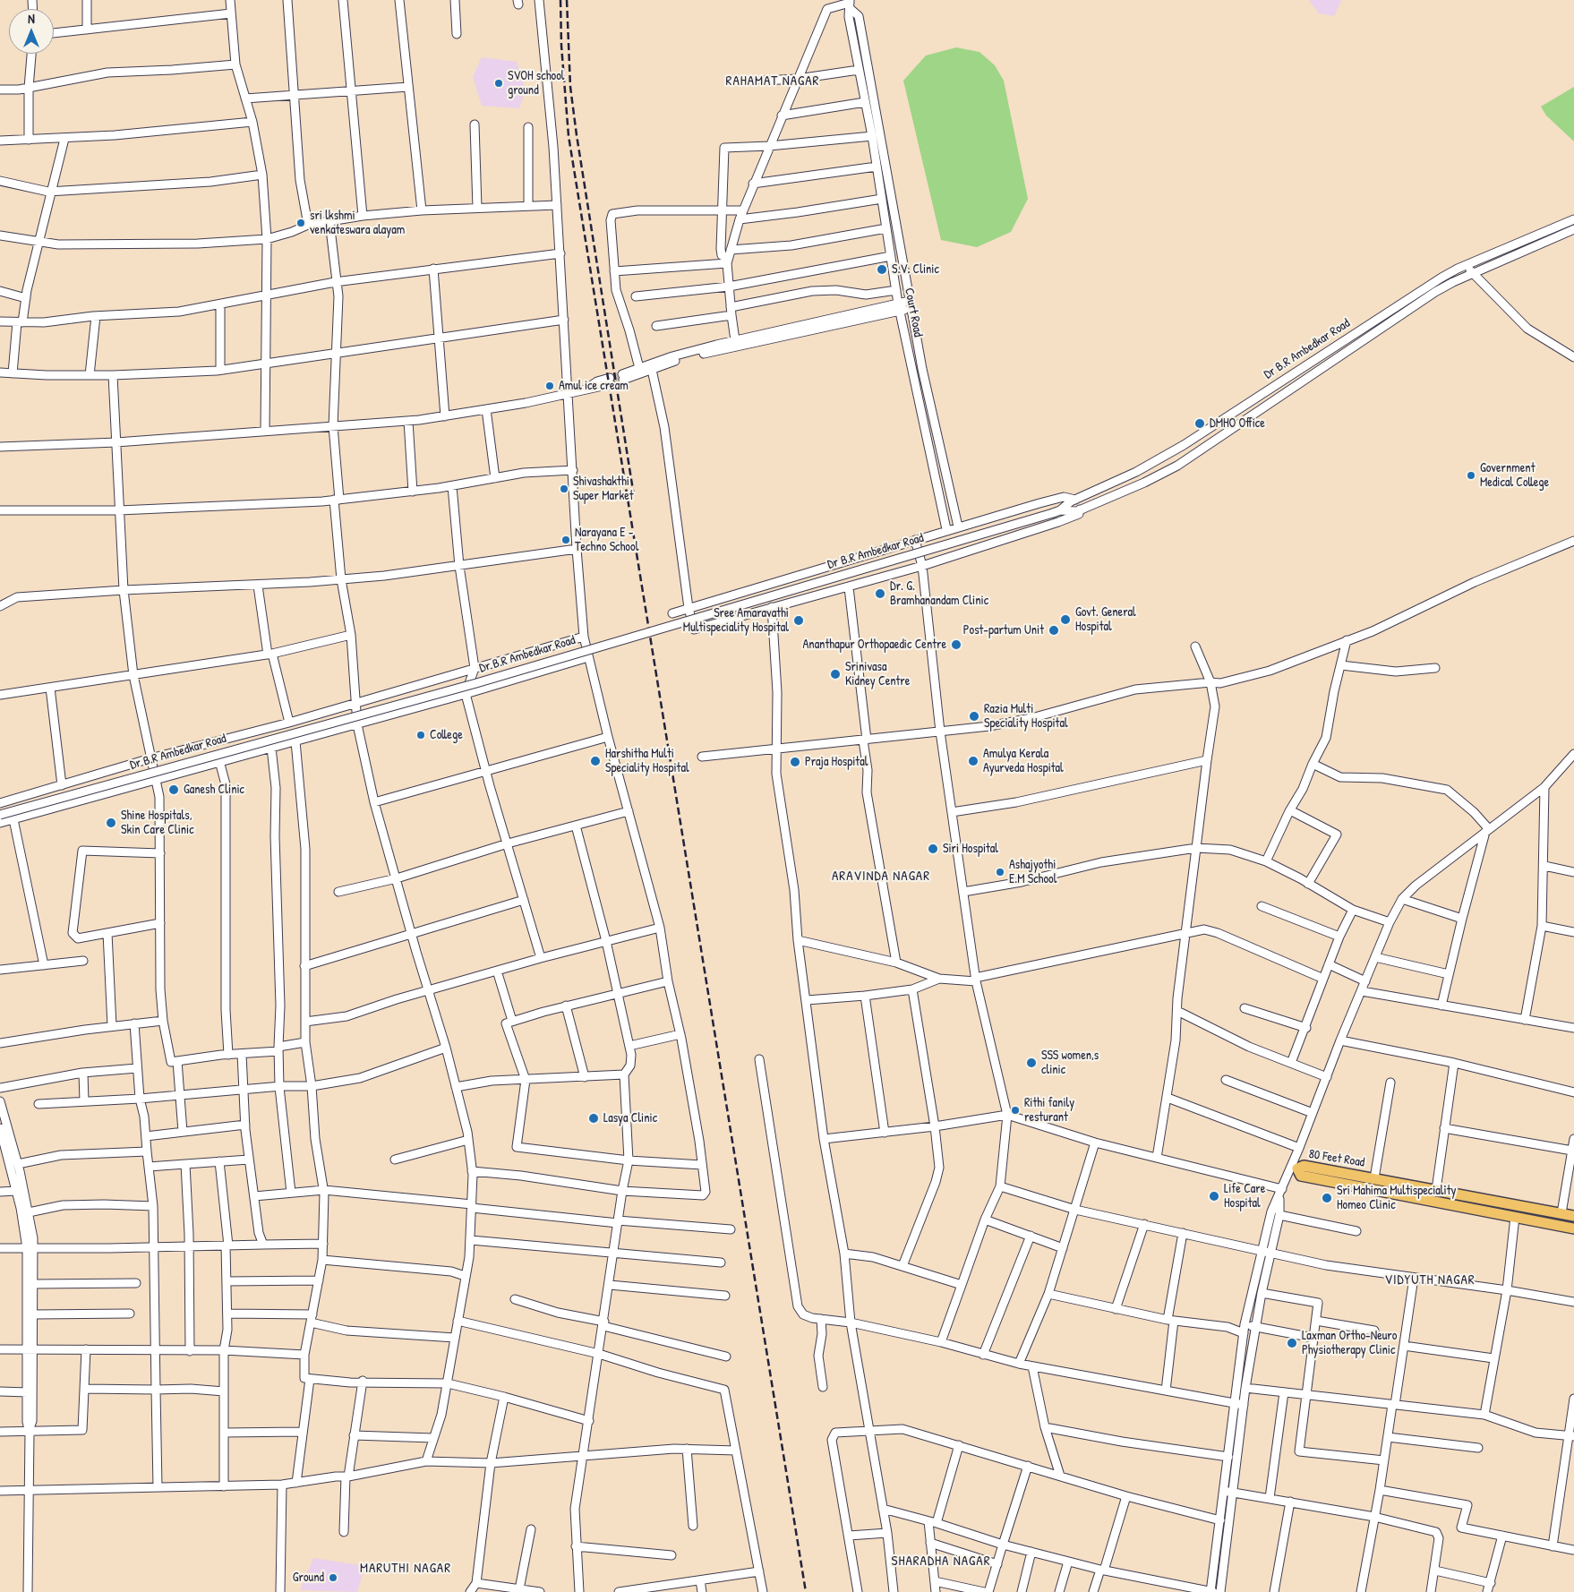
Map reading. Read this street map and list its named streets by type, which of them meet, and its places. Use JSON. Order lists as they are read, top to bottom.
{
  "streets": {
    "main road": ["80 Feet Road"],
    "street": ["Court Road", "Dr B.R Ambedkar Road"]
  },
  "districts": [
    "RAHAMAT NAGAR",
    "ARAVINDA NAGAR",
    "VIDYUTH NAGAR",
    "SHARADHA NAGAR",
    "MARUTHI NAGAR"
  ],
  "places": [
    "SVOH school ground",
    "sri lkshmi venkateswara alayam",
    "S.V. Clinic",
    "Amul ice cream",
    "DMHO Office",
    "Government Medical College",
    "Shivashakthi Super Market",
    "Narayana E - Techno School",
    "Dr. G. Bramhanandam Clinic",
    "Govt. General Hospital",
    "Sree Amaravathi Multispeciality Hospital",
    "Post-partum Unit",
    "Ananthapur Orthopaedic Centre",
    "Srinivasa Kidney Centre",
    "Razia Multi Speciality Hospital",
    "College",
    "Harshitha Multi Speciality Hospital",
    "Amulya Kerala Ayurveda Hospital",
    "Praja Hospital",
    "Ganesh Clinic",
    "Shine Hospitals, Skin Care Clinic",
    "Siri Hospital",
    "Ashajyothi E.M School",
    "SSS women,s clinic",
    "Rithi fanily resturant",
    "Lasya Clinic",
    "Life Care Hospital",
    "Sri Mahima Multispeciality Homeo Clinic",
    "Laxman Ortho-Neuro Physiotherapy Clinic",
    "Ground"
  ],
  "north": "top"
}
